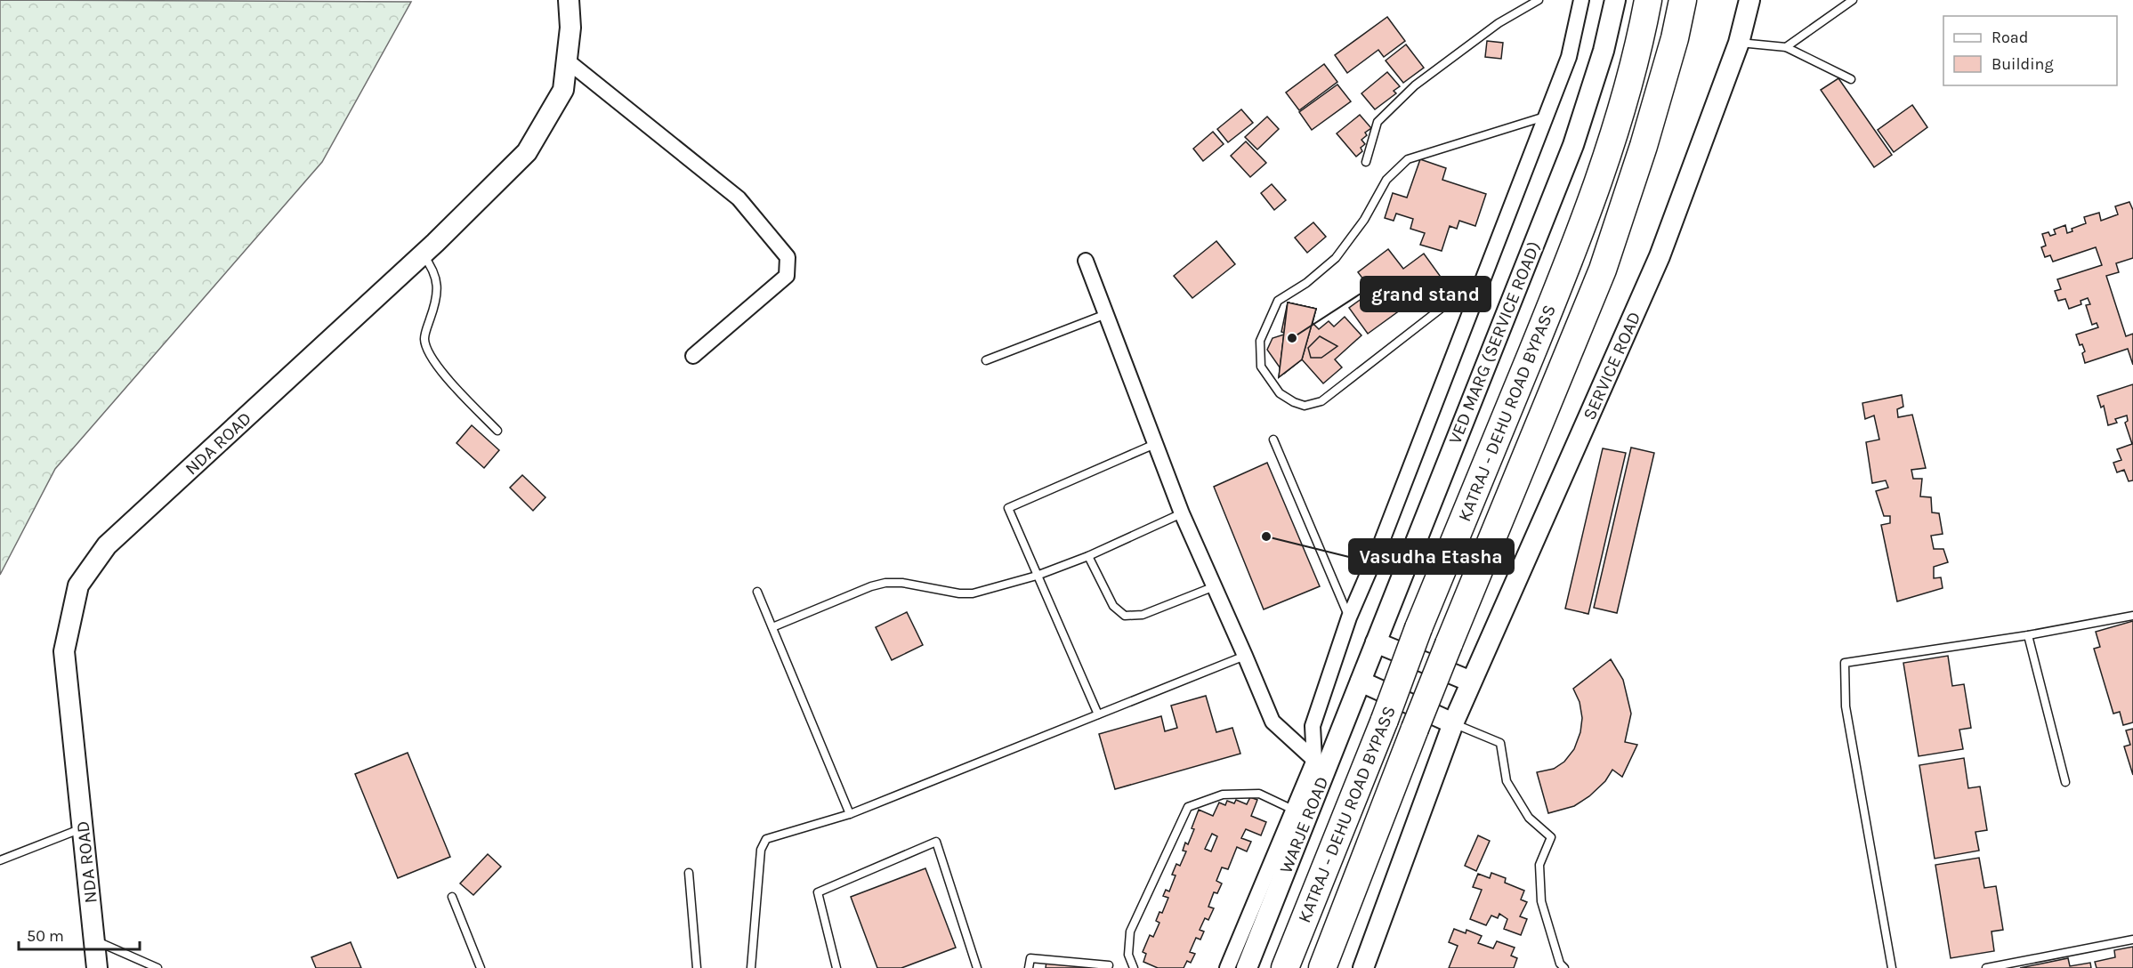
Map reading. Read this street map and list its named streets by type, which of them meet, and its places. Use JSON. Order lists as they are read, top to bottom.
{
  "streets": {
    "highway": ["KATRAJ - DEHU ROAD BYPASS"],
    "street": [
      "VED MARG (SERVICE ROAD)",
      "SERVICE ROAD",
      "NDA ROAD",
      "WARJE ROAD"
    ]
  },
  "crossings": [
    ["VED MARG (SERVICE ROAD)", "WARJE ROAD"]
  ],
  "places": ["grand stand", "Vasudha Etasha"],
  "legend": ["Road", "Building"],
  "scale_bar": "50 m"
}
